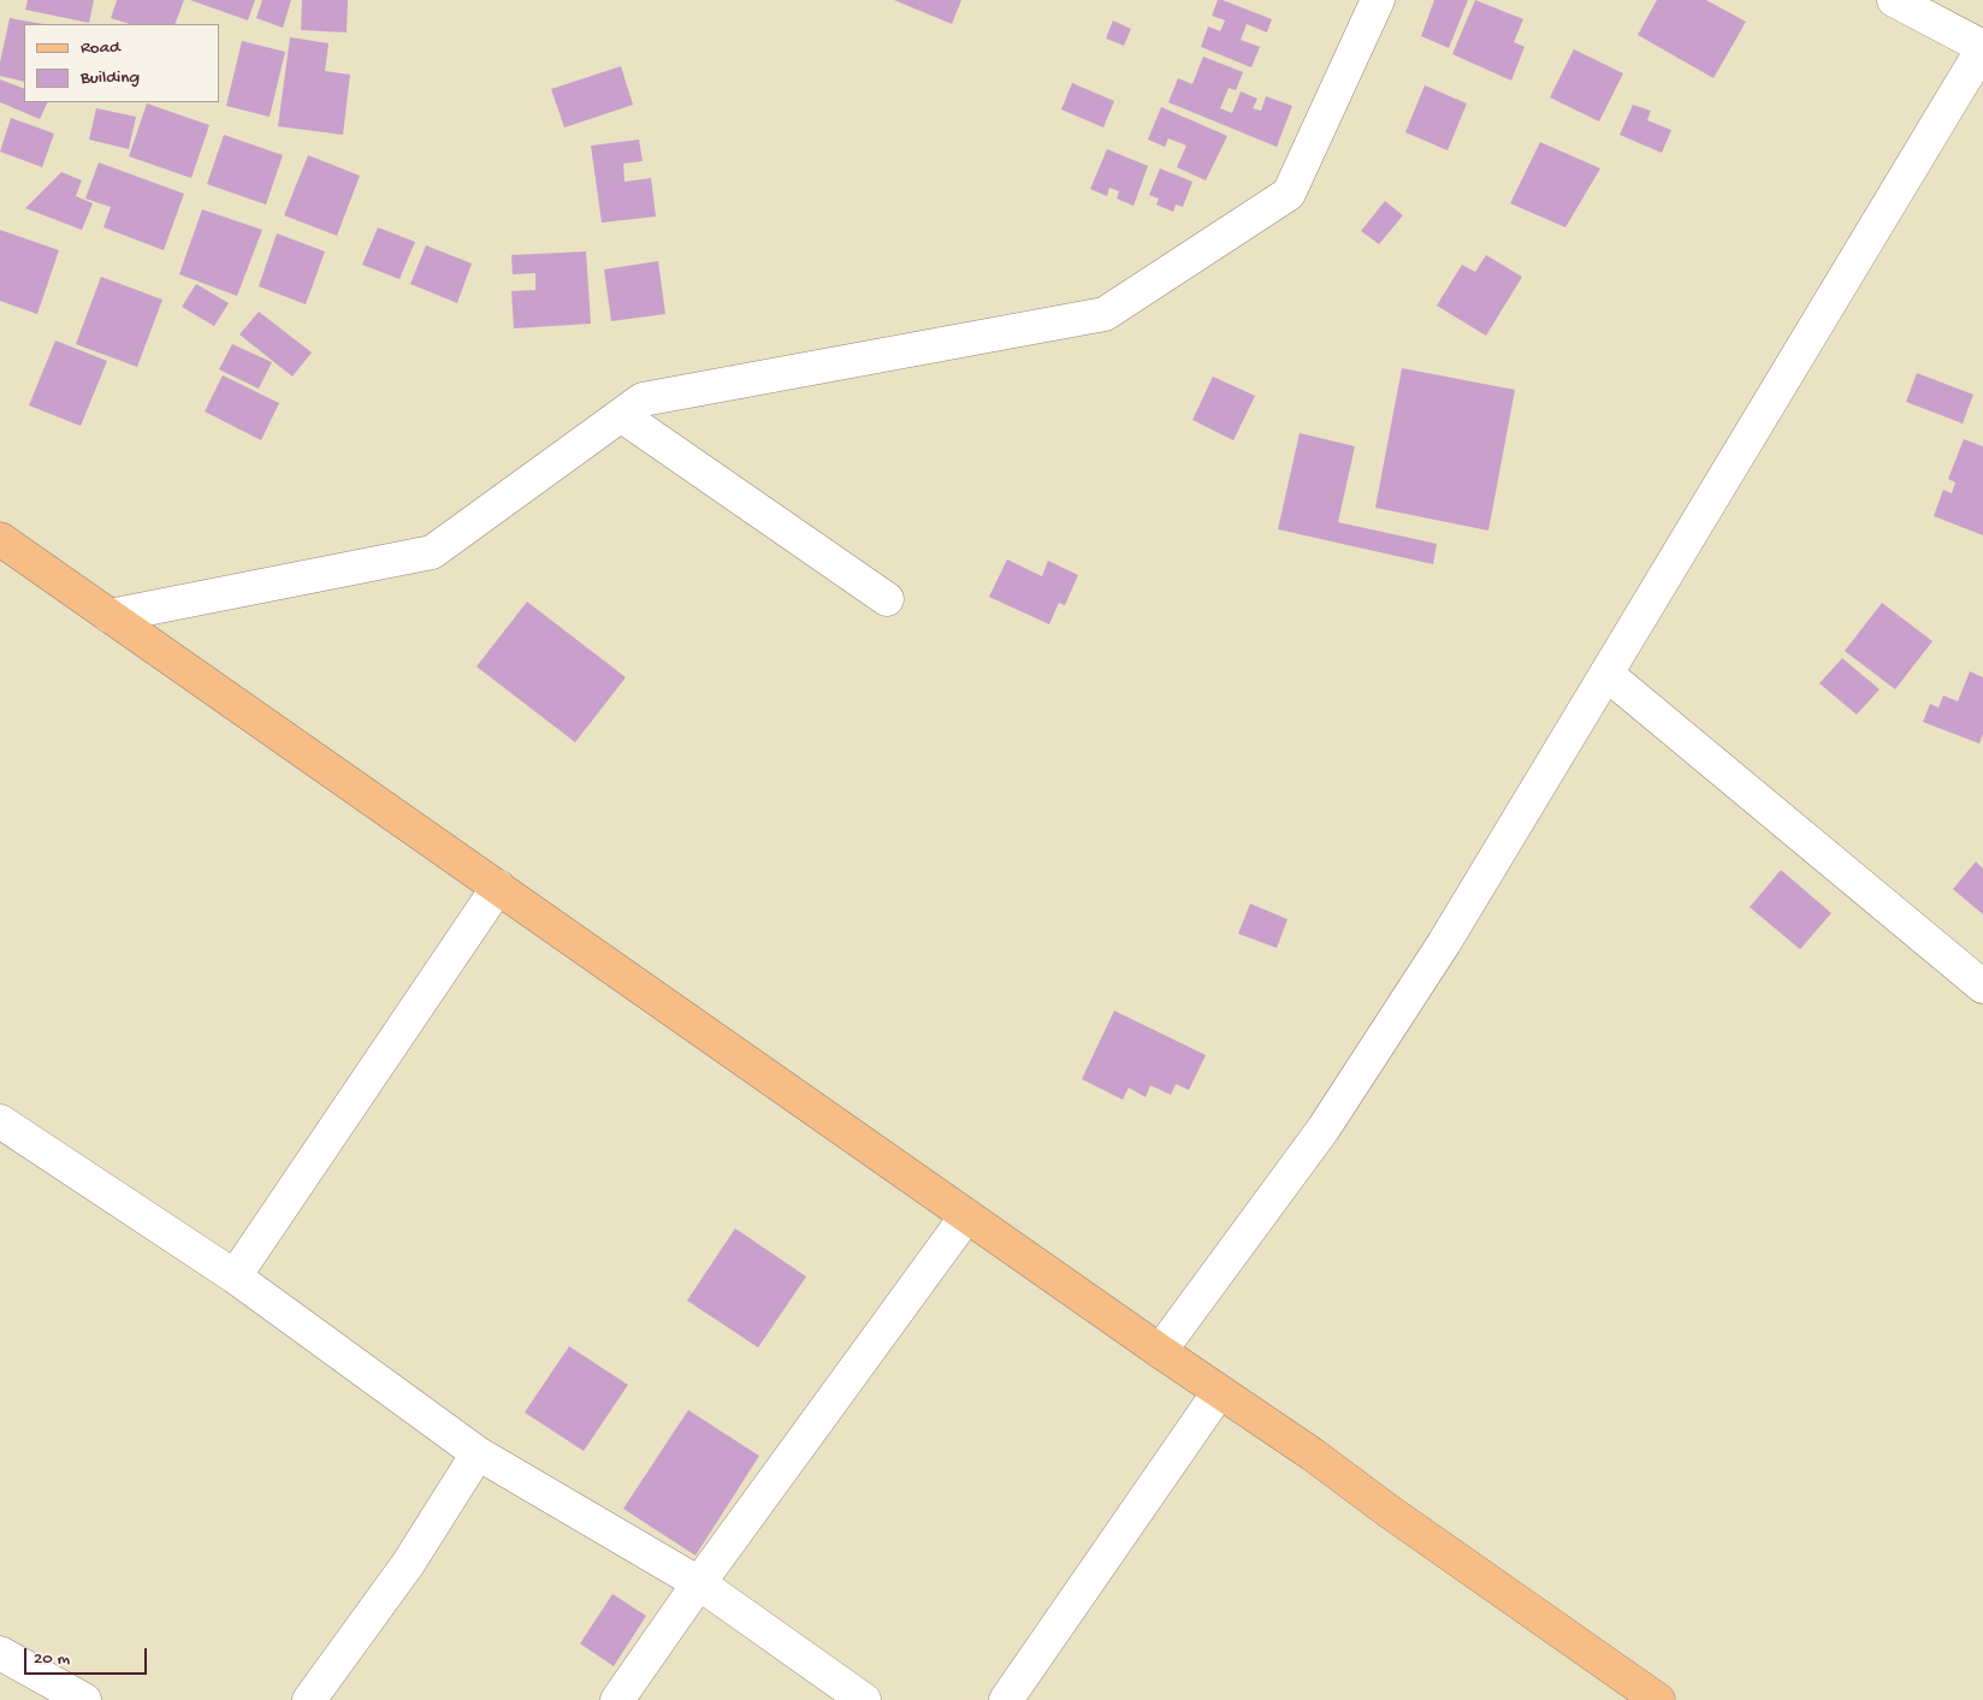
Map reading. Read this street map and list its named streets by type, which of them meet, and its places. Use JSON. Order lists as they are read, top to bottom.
{
  "legend": ["Road", "Building"],
  "scale_bar": "20 m"
}
